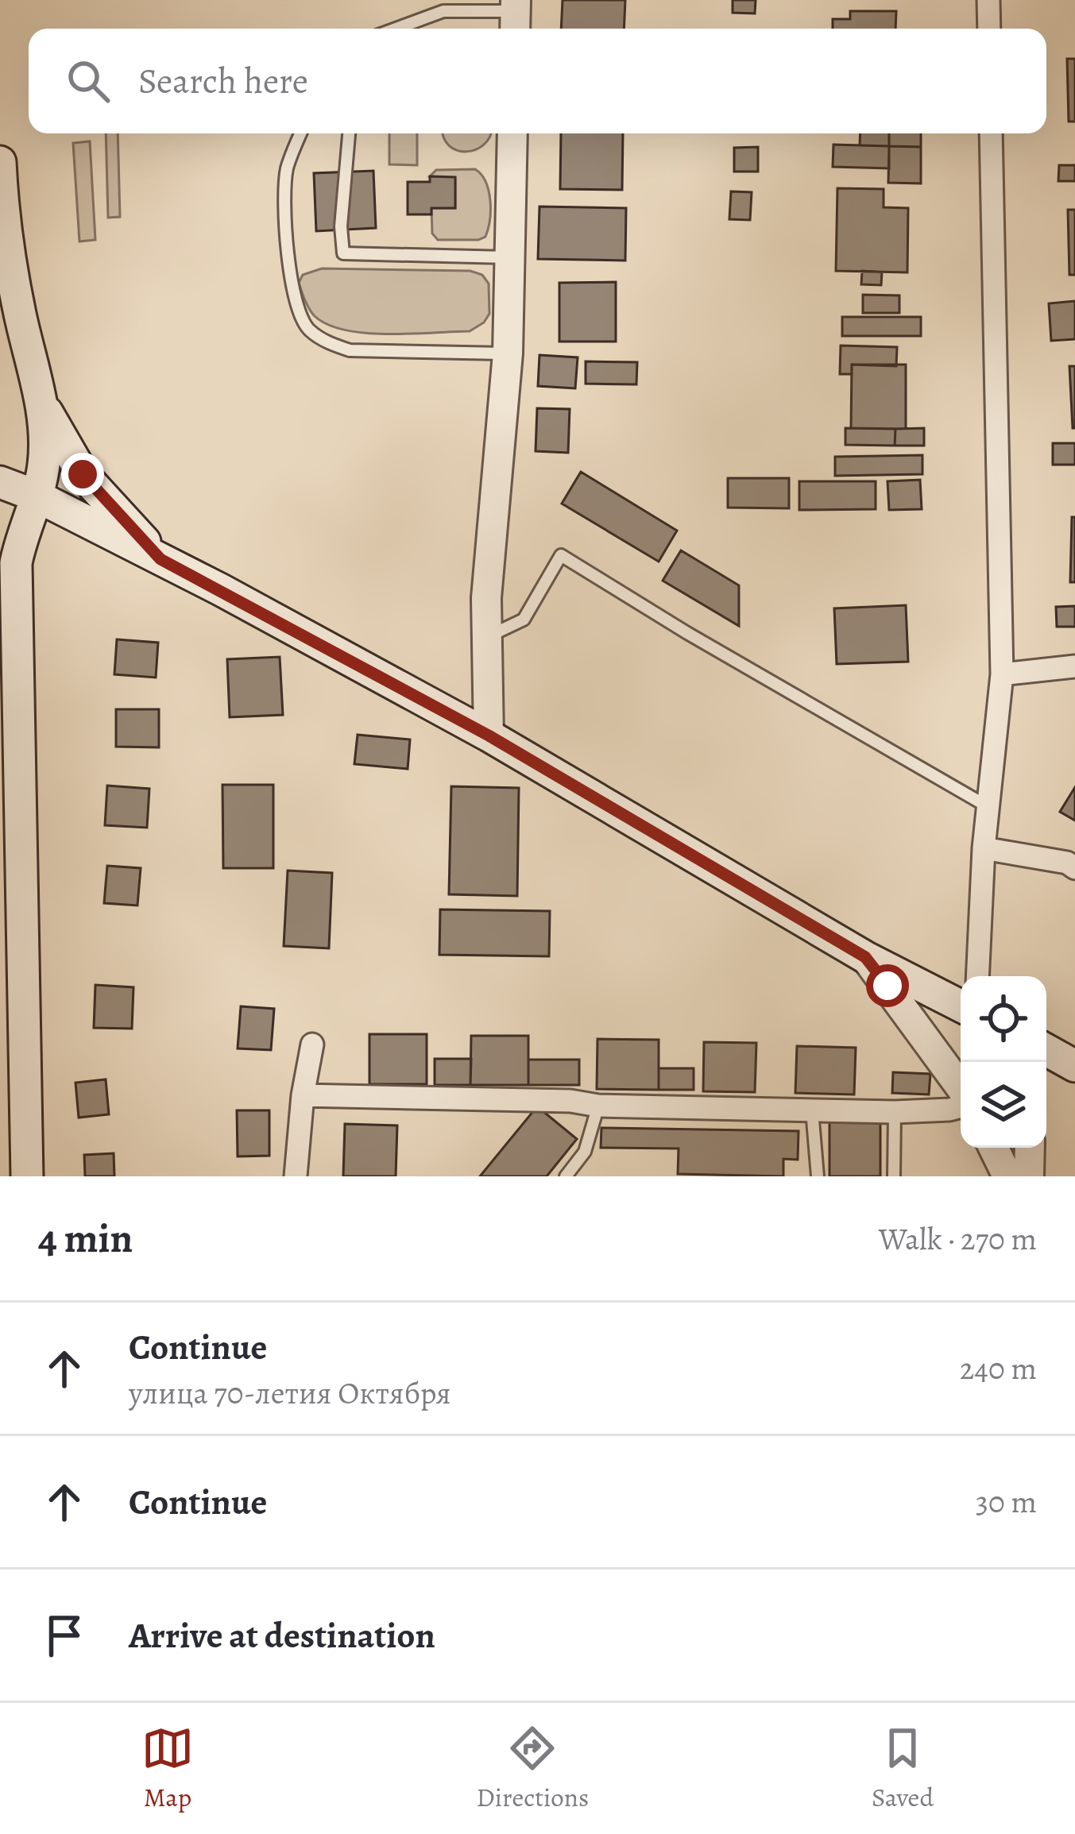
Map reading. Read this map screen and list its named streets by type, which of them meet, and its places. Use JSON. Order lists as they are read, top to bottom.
{
  "page": {
    "search": "Search here",
    "heading": ["4 min", "Walk · 270 m"],
    "list": [
      ["Continue", "улица 70-летия Октября", "240 m"],
      ["Continue", "30 m"],
      "Arrive at destination"
    ],
    "nav": ["Map", "Directions", "Saved"]
  }
}
